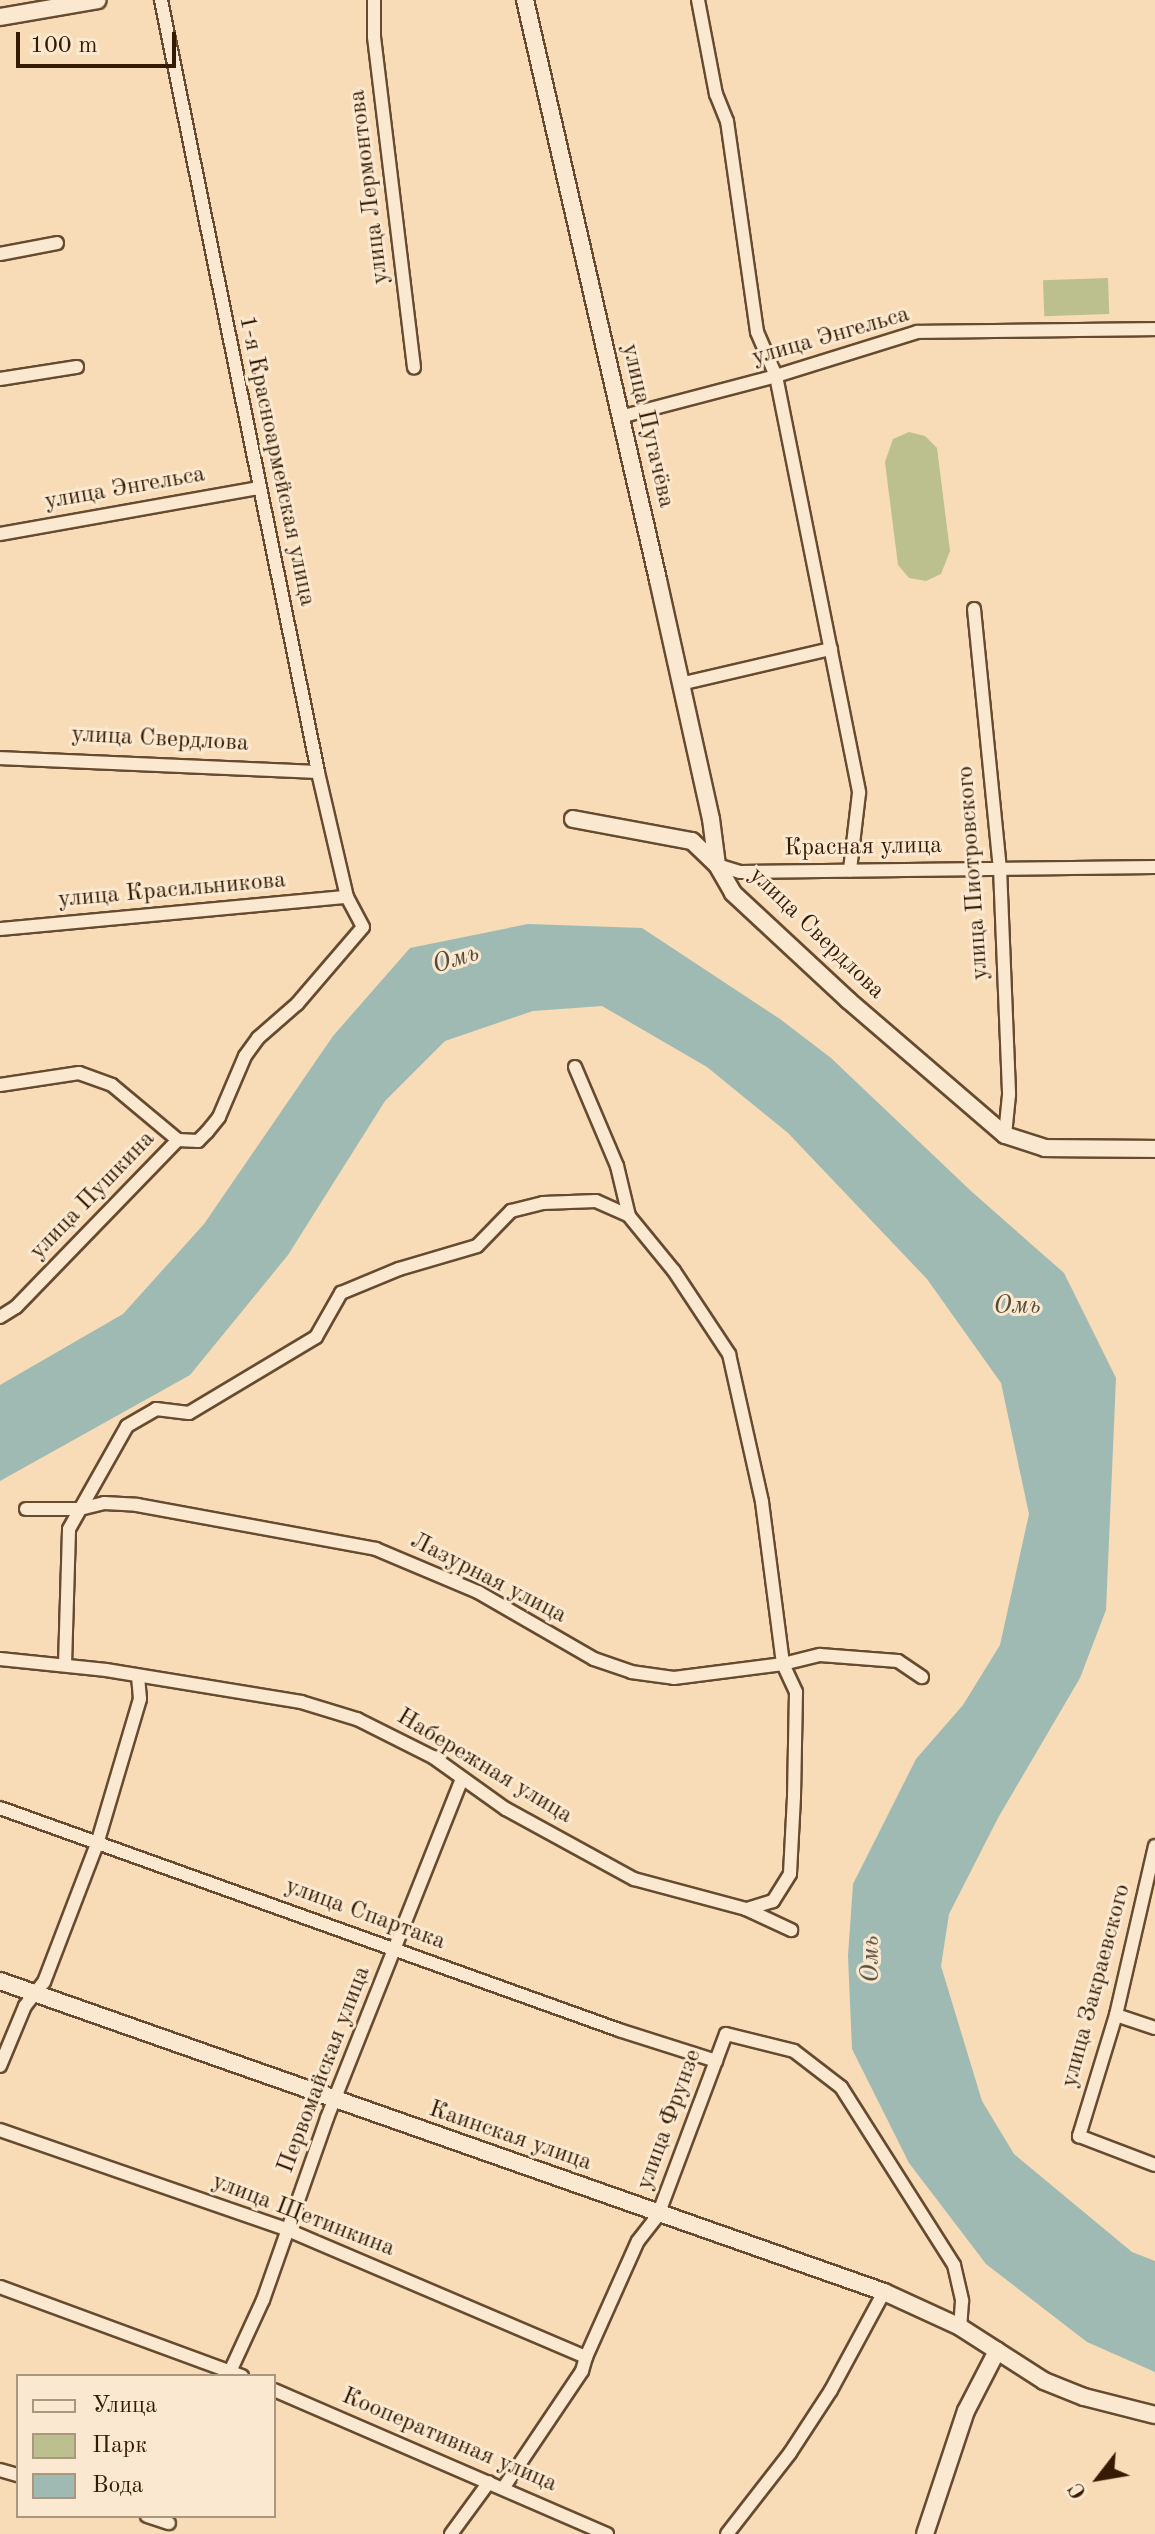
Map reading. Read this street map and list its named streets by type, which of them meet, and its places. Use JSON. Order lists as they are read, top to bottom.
{
  "streets": {
    "street": [
      "улица Лермонтова",
      "улица Энгельса",
      "улица Пугачёва",
      "1-я Красноармейская улица",
      "улица Свердлова",
      "Красная улица",
      "улица Пиотровского",
      "улица Красильникова",
      "улица Пушкина",
      "Лазурная улица",
      "Набережная улица",
      "улица Спартака",
      "улица Закраевского",
      "Первомайская улица",
      "улица Фрунзе",
      "Каинская улица",
      "улица Щетинкина",
      "Кооперативная улица"
    ]
  },
  "crossings": [
    ["улица Энгельса", "улица Пугачёва"],
    ["улица Энгельса", "1-я Красноармейская улица"],
    ["улица Пугачёва", "улица Свердлова"],
    ["улица Пугачёва", "Красная улица"],
    ["1-я Красноармейская улица", "улица Свердлова"],
    ["1-я Красноармейская улица", "улица Красильникова"],
    ["1-я Красноармейская улица", "улица Пушкина"],
    ["улица Свердлова", "Красная улица"],
    ["улица Свердлова", "улица Пиотровского"],
    ["Красная улица", "улица Пиотровского"],
    ["Набережная улица", "Первомайская улица"],
    ["улица Спартака", "Первомайская улица"],
    ["улица Спартака", "улица Фрунзе"],
    ["Первомайская улица", "Каинская улица"],
    ["Первомайская улица", "улица Щетинкина"],
    ["улица Фрунзе", "Каинская улица"],
    ["улица Фрунзе", "улица Щетинкина"],
    ["улица Фрунзе", "Кооперативная улица"]
  ],
  "water": ["Омь"],
  "legend": ["Улица", "Парк", "Вода"],
  "scale_bar": "100 m",
  "north": "bottom left"
}
